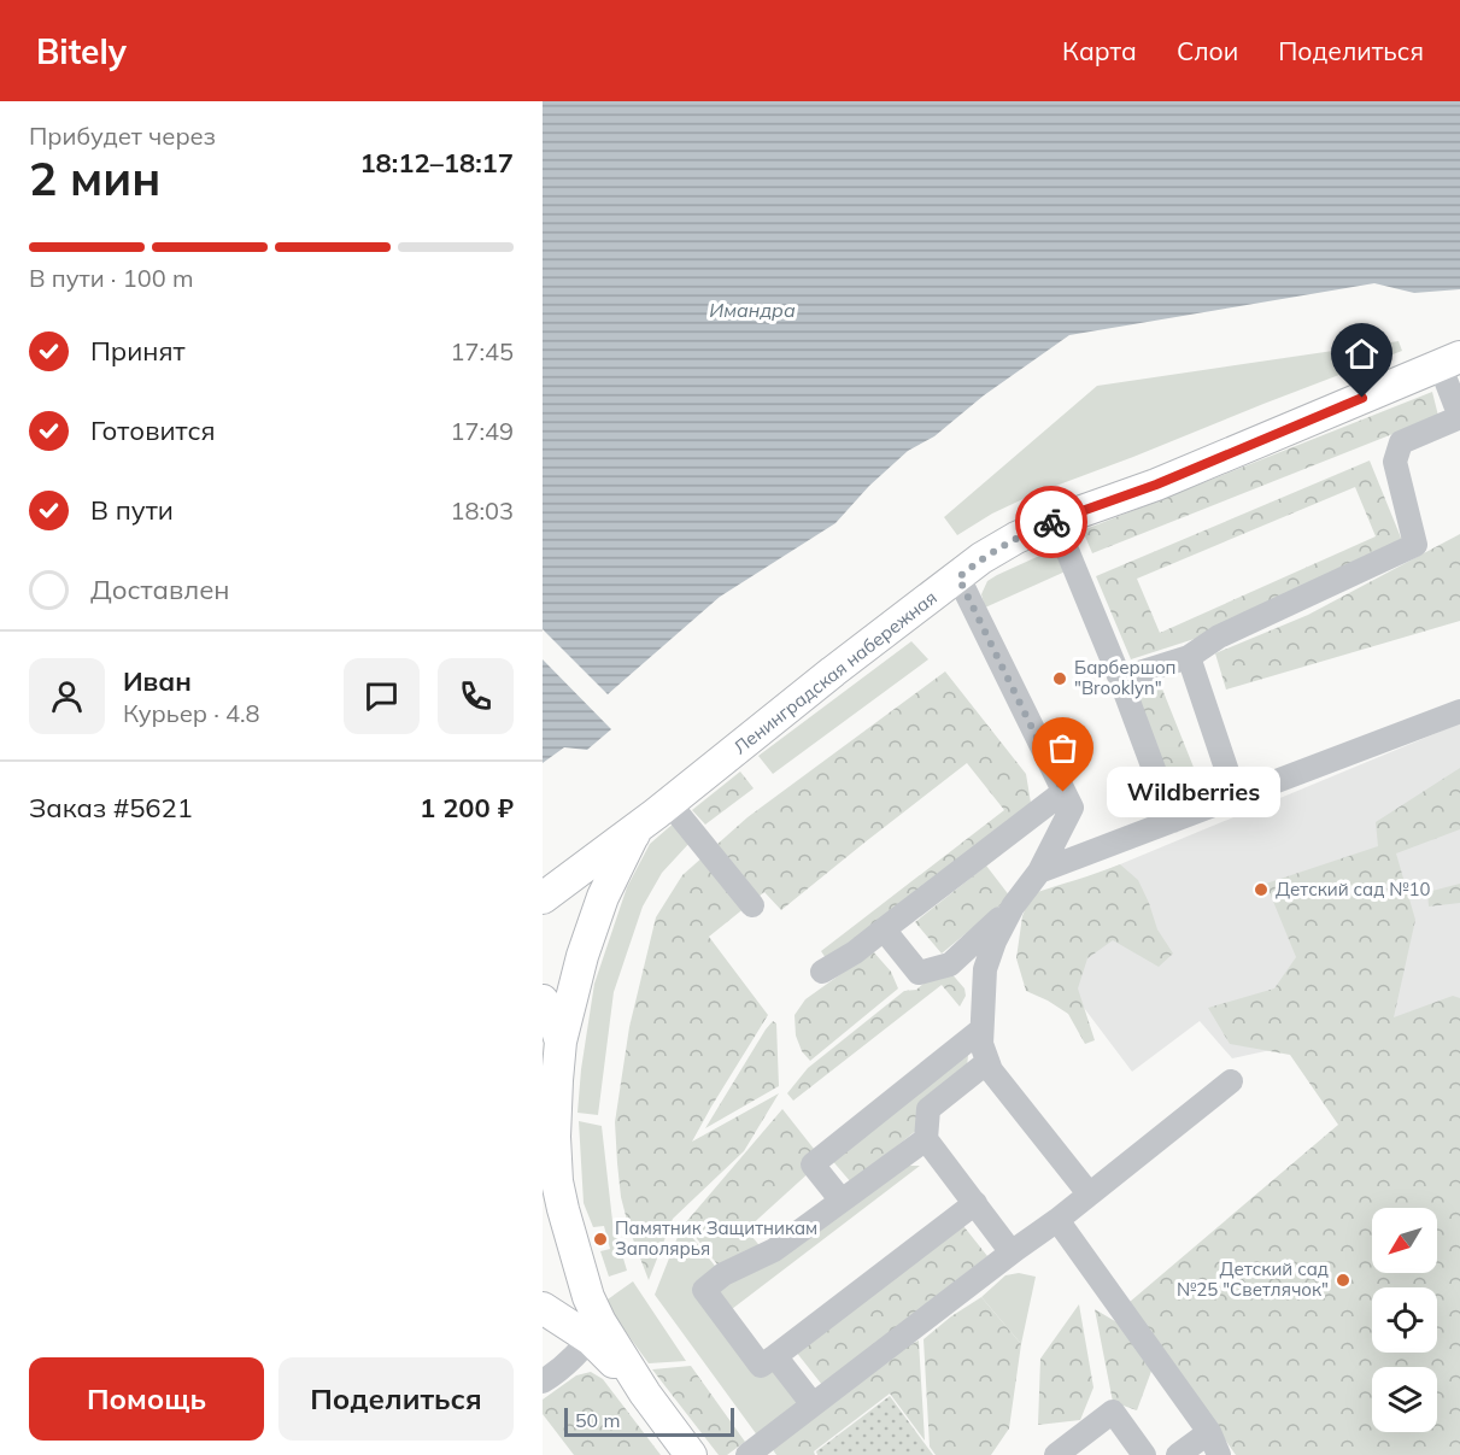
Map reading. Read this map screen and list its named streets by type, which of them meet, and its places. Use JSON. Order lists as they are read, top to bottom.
{
  "streets": {
    "main road": ["Ленинградская набережная"]
  },
  "water": ["Имандра"],
  "places": [
    "Барбершоп \"Brоoklyn\"",
    "Wildberries",
    "Детский сад №10",
    "Памятник Защитникам Заполярья",
    "Детский сад №25 \"Светлячок\""
  ],
  "scale_bar": "50 m",
  "north": "bottom left",
  "page": {
    "header": "Bitely",
    "nav": ["Карта", "Слои", "Поделиться"],
    "heading": ["2 мин", "Прибудет через", "18:12–18:17"],
    "panel": [
      "Иван",
      "Курьер · 4.8",
      "Заказ #5621",
      "1 200 ₽"
    ],
    "bar": "В пути · 100 m",
    "list": [
      ["Принят", "17:45"],
      ["Готовится", "17:49"],
      ["В пути", "18:03"],
      "Доставлен"
    ],
    "bubble": "Wildberries",
    "buttons": ["Помощь", "Поделиться"],
    "scale": "50 m"
  }
}
